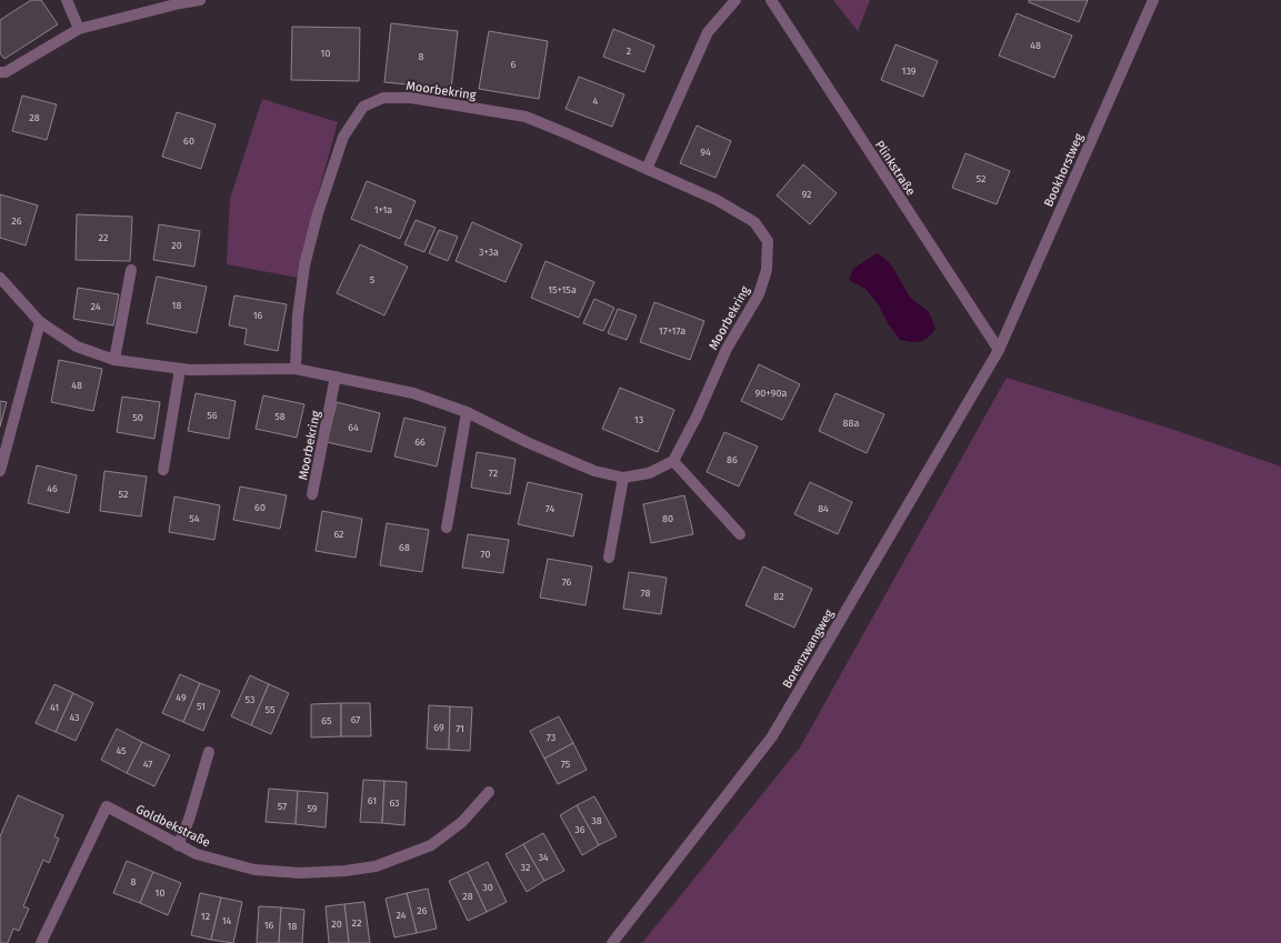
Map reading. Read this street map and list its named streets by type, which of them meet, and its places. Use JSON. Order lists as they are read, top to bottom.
{
  "streets": {
    "street": [
      "Moorbekring",
      "Plinkstraße",
      "Bookhorstweg",
      "Borenzwangweg",
      "Goldbekstraße"
    ]
  },
  "crossings": [
    ["Plinkstraße", "Bookhorstweg"],
    ["Plinkstraße", "Borenzwangweg"],
    ["Bookhorstweg", "Borenzwangweg"]
  ],
  "house_numbers": [
    "48",
    "2",
    "10",
    "8",
    "6",
    "139",
    "4",
    "28",
    "60",
    "94",
    "52",
    "92",
    "1+1a",
    "26",
    "22",
    "20",
    "3+3a",
    "5",
    "15+15a",
    "18",
    "24",
    "16",
    "17+17a",
    "48",
    "90+90a",
    "56",
    "58",
    "50",
    "13",
    "88a",
    "64",
    "66",
    "86",
    "72",
    "46",
    "52",
    "60",
    "74",
    "84",
    "54",
    "80",
    "62",
    "68",
    "70",
    "76",
    "78",
    "82",
    "49",
    "53",
    "51",
    "41",
    "55",
    "43",
    "67",
    "65",
    "69",
    "71",
    "73",
    "45",
    "47",
    "75",
    "61",
    "63",
    "57",
    "59",
    "38",
    "36",
    "34",
    "32",
    "8",
    "30",
    "10",
    "28",
    "26",
    "24",
    "12",
    "14",
    "22",
    "20",
    "16",
    "18"
  ]
}
